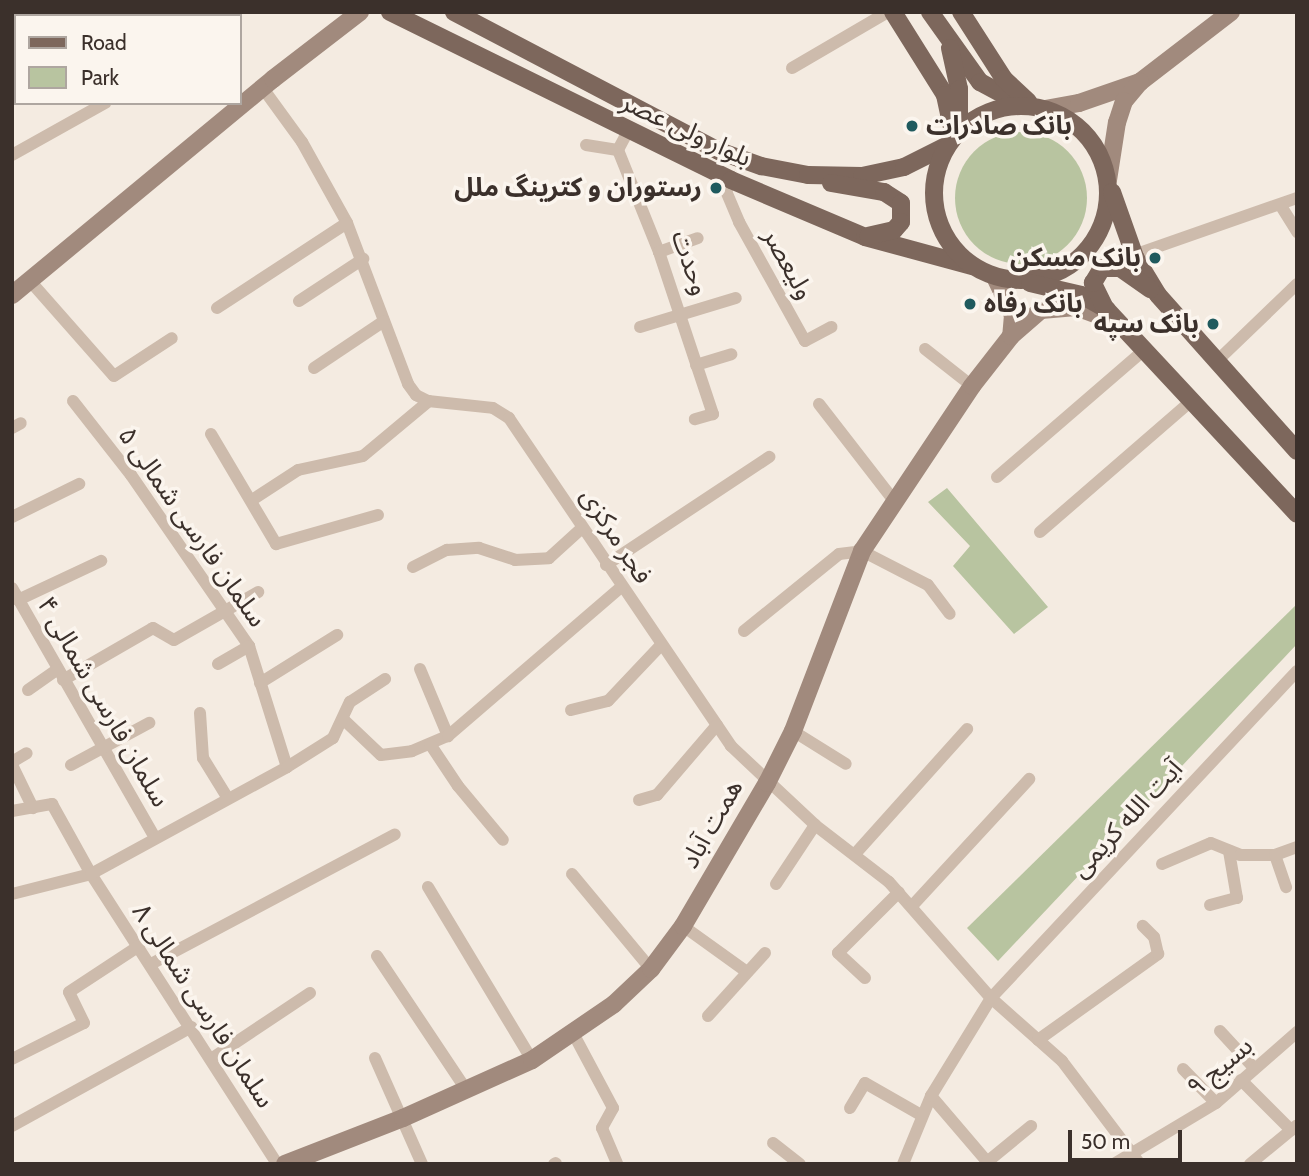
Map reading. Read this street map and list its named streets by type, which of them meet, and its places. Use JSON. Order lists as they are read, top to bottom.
{
  "streets": {
    "main road": ["بلوار ولی عصر", "همت آباد"],
    "street": [
      "وحدت",
      "ولیعصر",
      "سلمان فارسی شمالی ۵",
      "فجر مرکزی",
      "سلمان فارسی شمالی ۴",
      "آیت الله کریمی",
      "سلمان فارسی شمالی ۸",
      "بسیج ۹"
    ]
  },
  "crossings": [
    ["بلوار ولی عصر", "ولیعصر"],
    ["فجر مرکزی", "آیت الله کریمی"],
    ["فجر مرکزی", "همت آباد"],
    ["فجر مرکزی", "بسیج ۹"]
  ],
  "places": [
    "بانک صادرات",
    "رستوران و کترینگ ملل",
    "بانک مسکن",
    "بانک رفاه",
    "بانک سپه"
  ],
  "legend": ["Road", "Park"],
  "scale_bar": "50 m"
}
